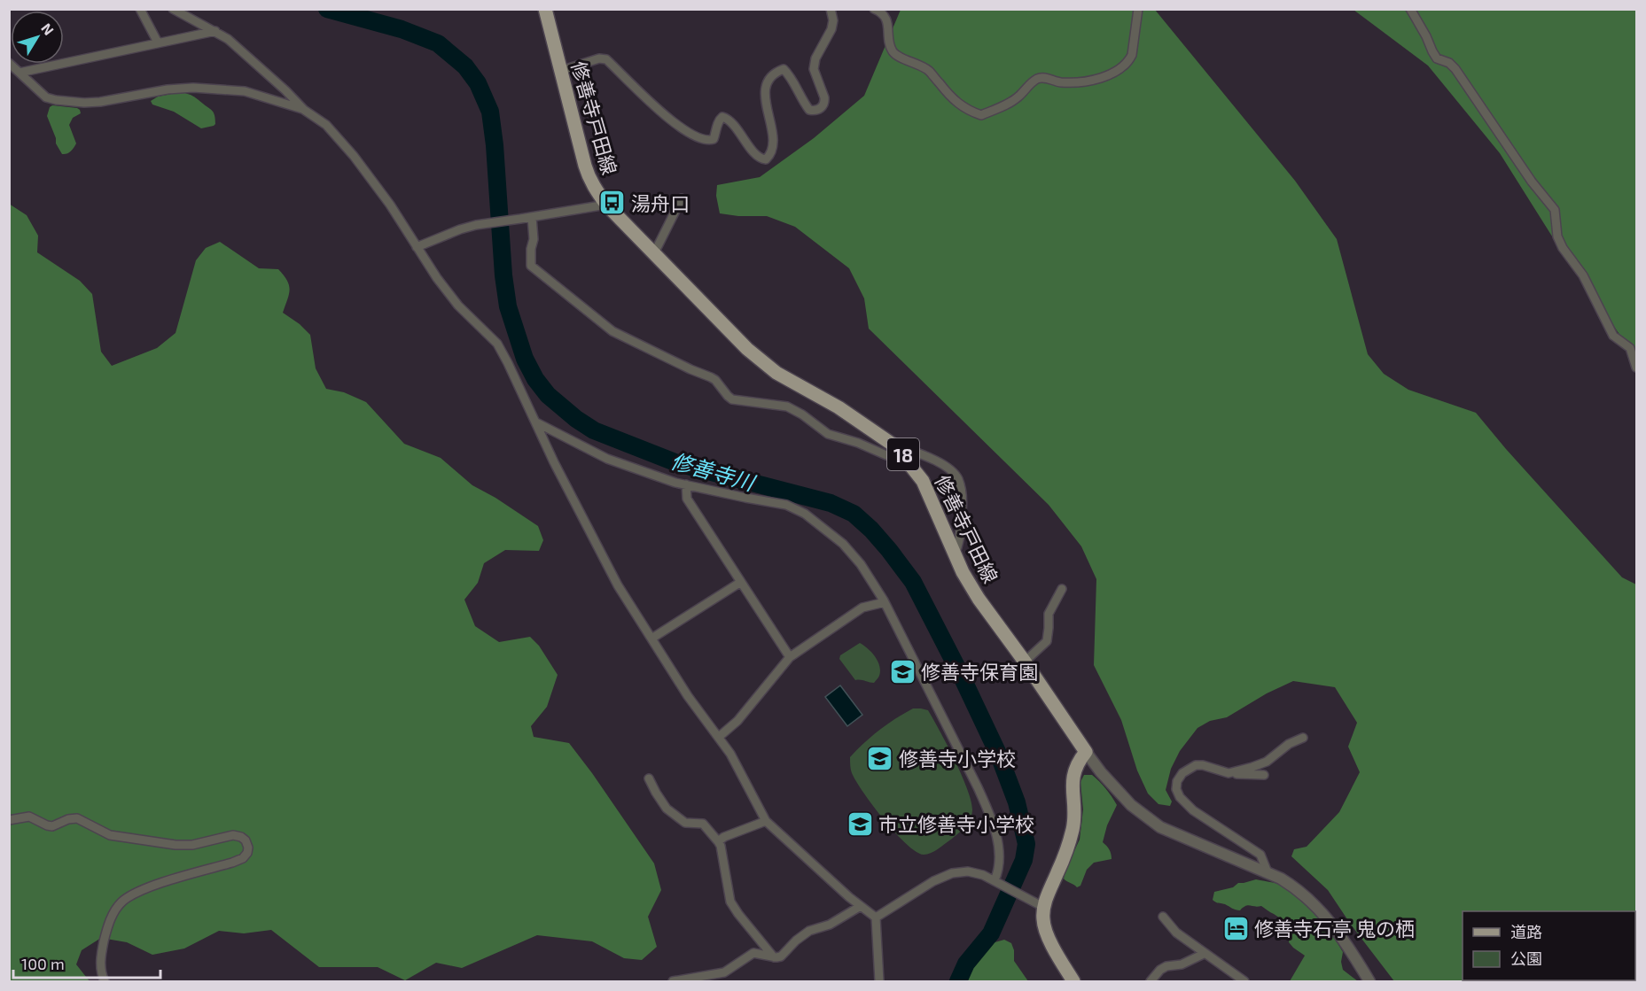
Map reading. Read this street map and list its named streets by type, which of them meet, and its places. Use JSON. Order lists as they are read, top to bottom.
{
  "streets": {
    "main road": ["修善寺戸田線", "18"]
  },
  "water": ["修善寺川"],
  "places": {
    "bus stop": ["湯舟口"],
    "school or university": ["修善寺保育園", "修善寺小学校", "市立修善寺小学校"],
    "hotel": ["修善寺石亭 鬼の栖"]
  },
  "legend": ["道路", "公園"],
  "scale_bar": "100 m",
  "north": "top right"
}
